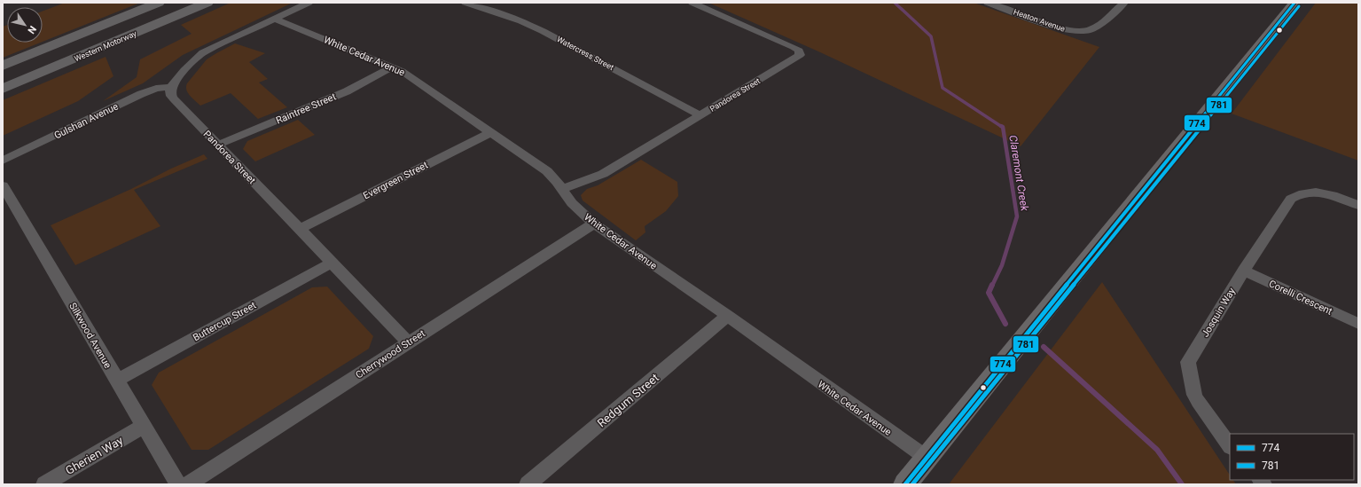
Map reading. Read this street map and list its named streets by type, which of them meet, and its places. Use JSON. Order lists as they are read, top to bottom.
{
  "streets": {
    "highway": ["Western Motorway"],
    "street": [
      "Heaton Avenue",
      "Watercress Street",
      "White Cedar Avenue",
      "Pandorea Street",
      "Raintree Street",
      "Gulshan Avenue",
      "Evergreen Street",
      "Corelli Crescent",
      "Josquin Way",
      "Buttercup Street",
      "Silkwood Avenue",
      "Cherrywood Street",
      "Redgum Street",
      "Gherien Way"
    ]
  },
  "crossings": [
    ["Watercress Street", "Pandorea Street"],
    ["White Cedar Avenue", "Pandorea Street"],
    ["White Cedar Avenue", "Raintree Street"],
    ["White Cedar Avenue", "Evergreen Street"],
    ["White Cedar Avenue", "Cherrywood Street"],
    ["White Cedar Avenue", "Redgum Street"],
    ["Pandorea Street", "Raintree Street"],
    ["Pandorea Street", "Gulshan Avenue"],
    ["Pandorea Street", "Evergreen Street"],
    ["Pandorea Street", "Buttercup Street"],
    ["Pandorea Street", "Cherrywood Street"],
    ["Corelli Crescent", "Josquin Way"],
    ["Buttercup Street", "Silkwood Avenue"],
    ["Silkwood Avenue", "Gherien Way"]
  ],
  "water": ["Claremont Creek"],
  "lines": ["transit line 774", "transit line 781"],
  "legend": ["774", "781"],
  "north": "bottom right"
}
